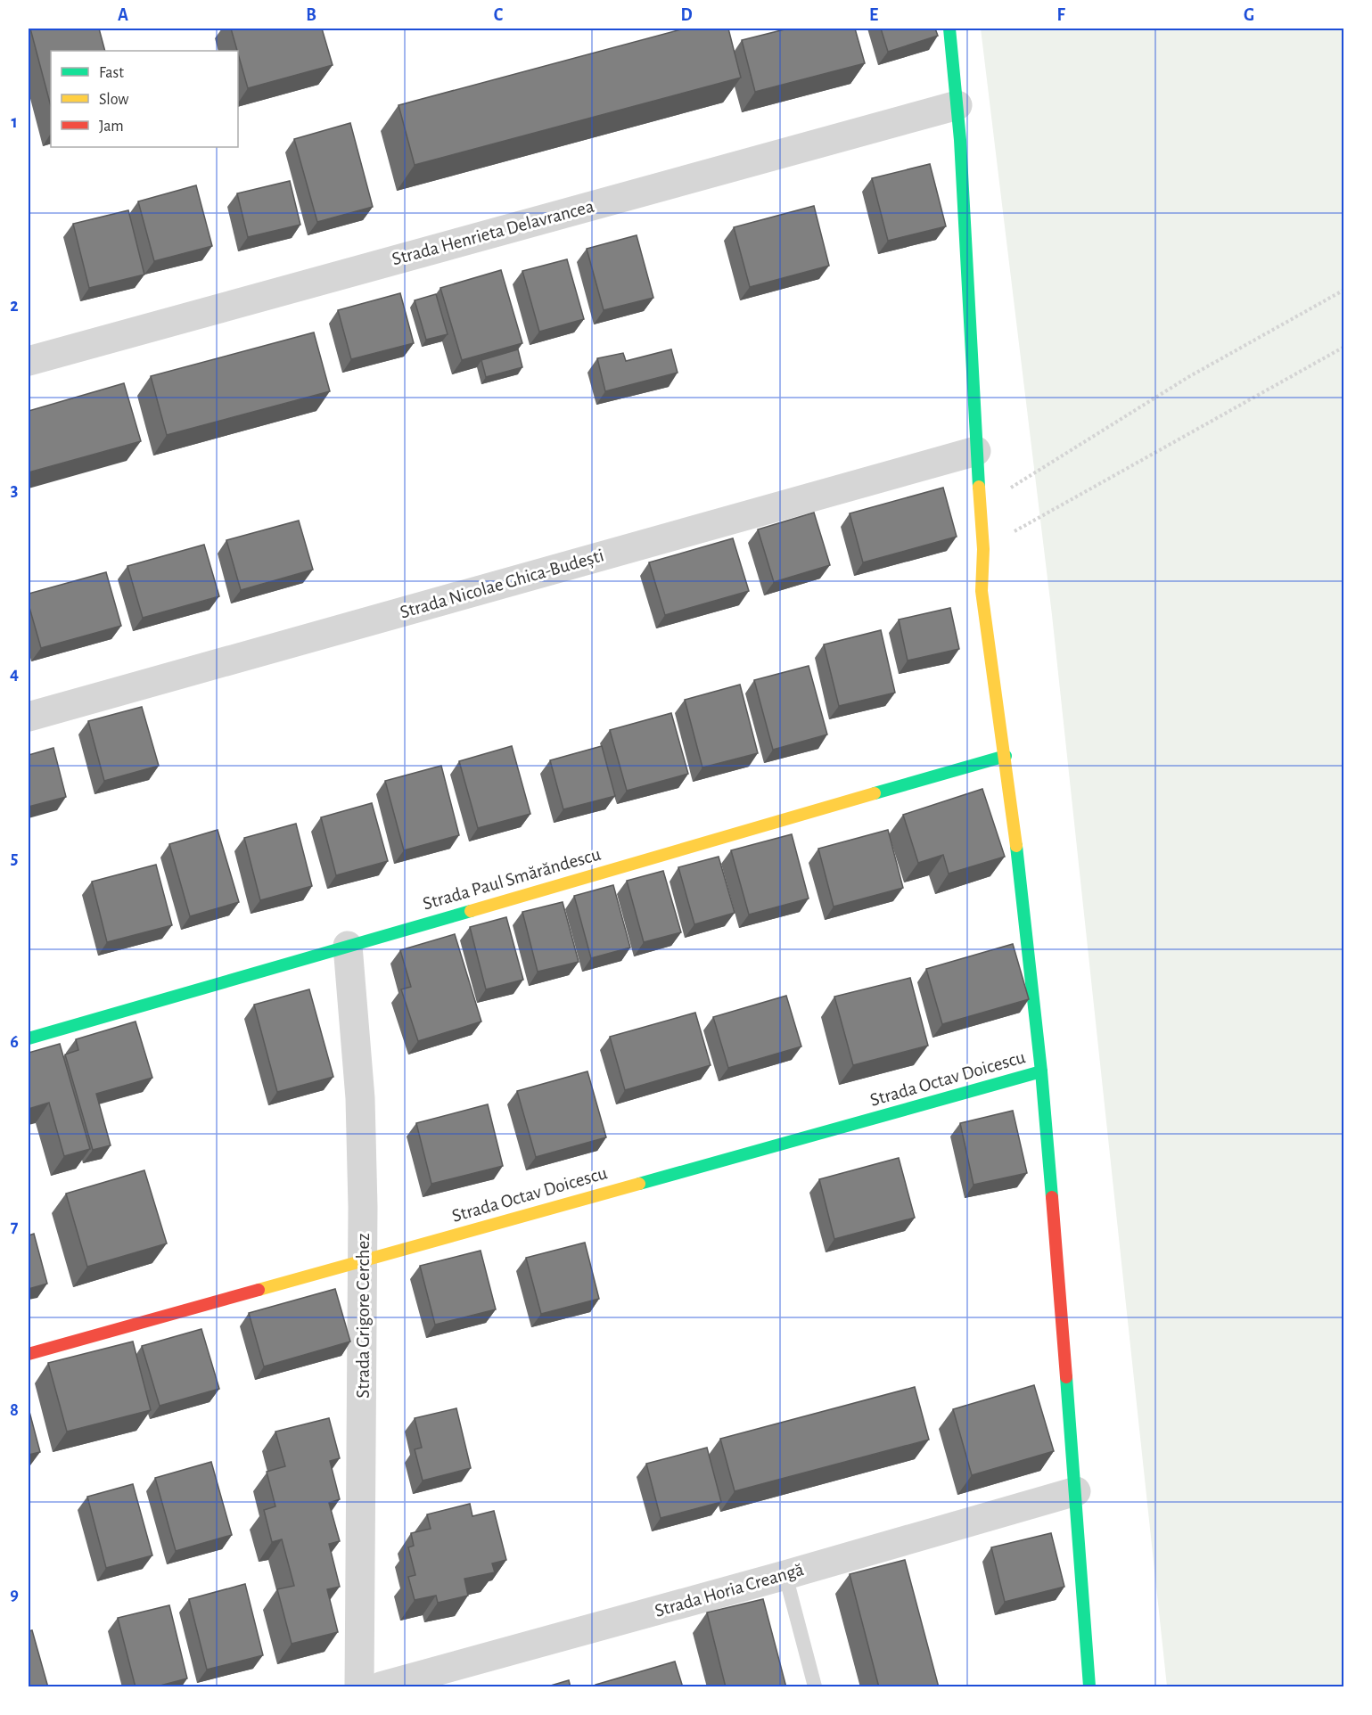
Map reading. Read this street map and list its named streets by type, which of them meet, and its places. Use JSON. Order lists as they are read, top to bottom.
{
  "streets": {
    "street": [
      "Strada Henrieta Delavrancea",
      "Strada Nicolae Ghica-Budești",
      "Strada Paul Smărăndescu",
      "Strada Octav Doicescu",
      "Strada Grigore Cerchez",
      "Strada Horia Creangă"
    ]
  },
  "crossings": [
    ["Strada Paul Smărăndescu", "Strada Grigore Cerchez"],
    ["Strada Octav Doicescu", "Strada Grigore Cerchez"]
  ],
  "legend": ["Fast", "Slow", "Jam"],
  "grid": {
    "columns": [
      "A",
      "B",
      "C",
      "D",
      "E",
      "F",
      "G"
    ],
    "rows": [
      "1",
      "2",
      "3",
      "4",
      "5",
      "6",
      "7",
      "8",
      "9"
    ]
  }
}
